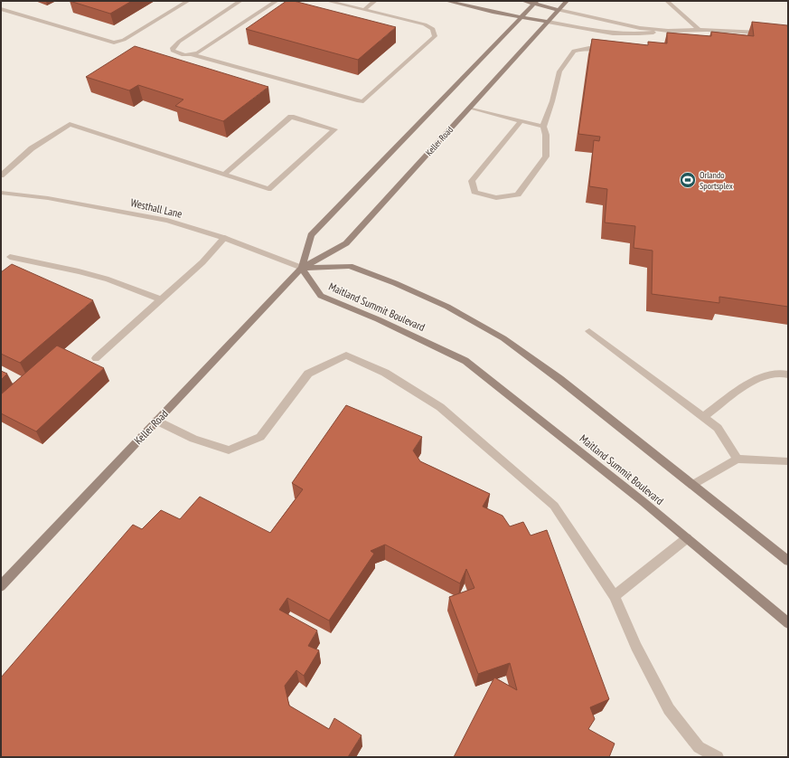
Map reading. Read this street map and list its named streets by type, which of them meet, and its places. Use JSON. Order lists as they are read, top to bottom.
{
  "streets": {
    "street": ["Keller Road", "Westhall Lane", "Maitland Summit Boulevard"]
  },
  "crossings": [
    ["Keller Road", "Westhall Lane"],
    ["Keller Road", "Maitland Summit Boulevard"],
    ["Westhall Lane", "Maitland Summit Boulevard"]
  ],
  "places": {
    "sports": ["Orlando Sportsplex"]
  }
}
